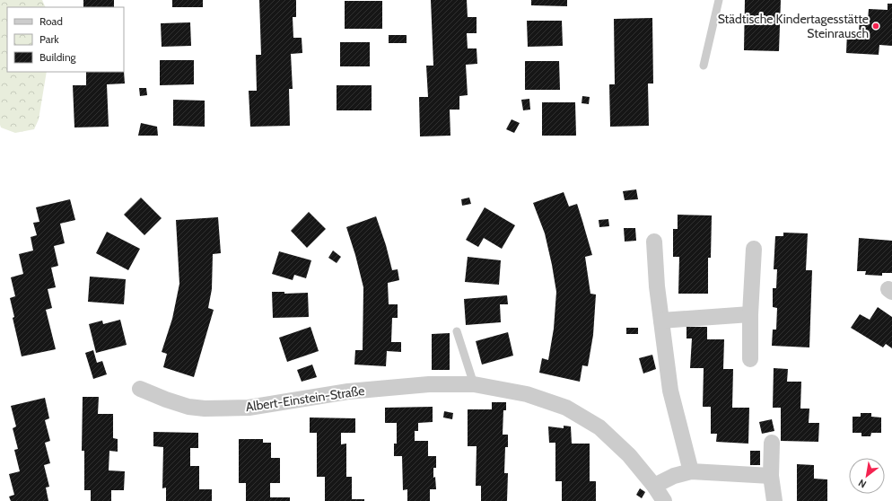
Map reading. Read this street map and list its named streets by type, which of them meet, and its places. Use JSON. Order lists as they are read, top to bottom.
{
  "streets": {
    "street": ["Albert-Einstein-Straße"]
  },
  "places": ["Städtische Kindertagesstätte Steinrausch"],
  "legend": ["Road", "Park", "Building"],
  "north": "bottom left"
}
